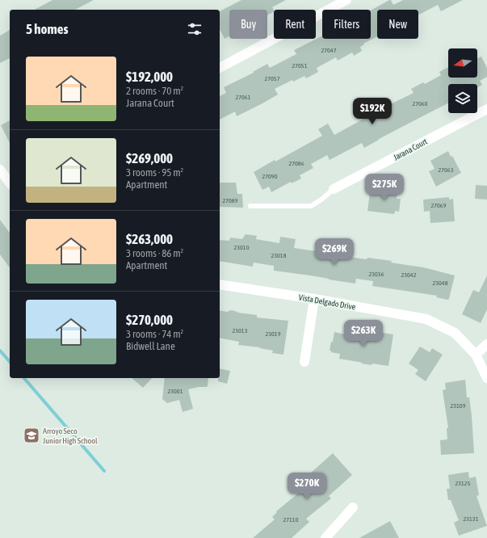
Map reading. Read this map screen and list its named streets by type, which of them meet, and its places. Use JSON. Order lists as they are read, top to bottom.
{
  "streets": {
    "street": ["Jarana Court", "Vista Delgado Drive"]
  },
  "places": {
    "school or university": ["Arroyo Seco Junior High School"]
  },
  "house_numbers": [
    "27047",
    "27051",
    "27057",
    "27061",
    "27060",
    "27086",
    "27063",
    "27090",
    "27089",
    "27069",
    "23010",
    "23018",
    "23036",
    "23042",
    "23048",
    "23013",
    "23019",
    "23001",
    "23109",
    "23125",
    "23131",
    "27110"
  ],
  "north": "left",
  "page": {
    "chip": [
      "Buy",
      "Rent",
      "Filters",
      "New"
    ],
    "heading": "5 homes",
    "list": [
      {
        "name": "$192,000",
        "note": "2 rooms · 70 m² · Jarana Court"
      },
      {
        "name": "$269,000",
        "note": "3 rooms · 95 m² · Apartment"
      },
      {
        "name": "$263,000",
        "note": "3 rooms · 86 m² · Apartment"
      },
      {
        "name": "$270,000",
        "note": "3 rooms · 74 m² · Bidwell Lane"
      }
    ],
    "price": [
      "$192K",
      "$275K",
      "$269K",
      "$263K",
      "$270K"
    ]
  }
}
